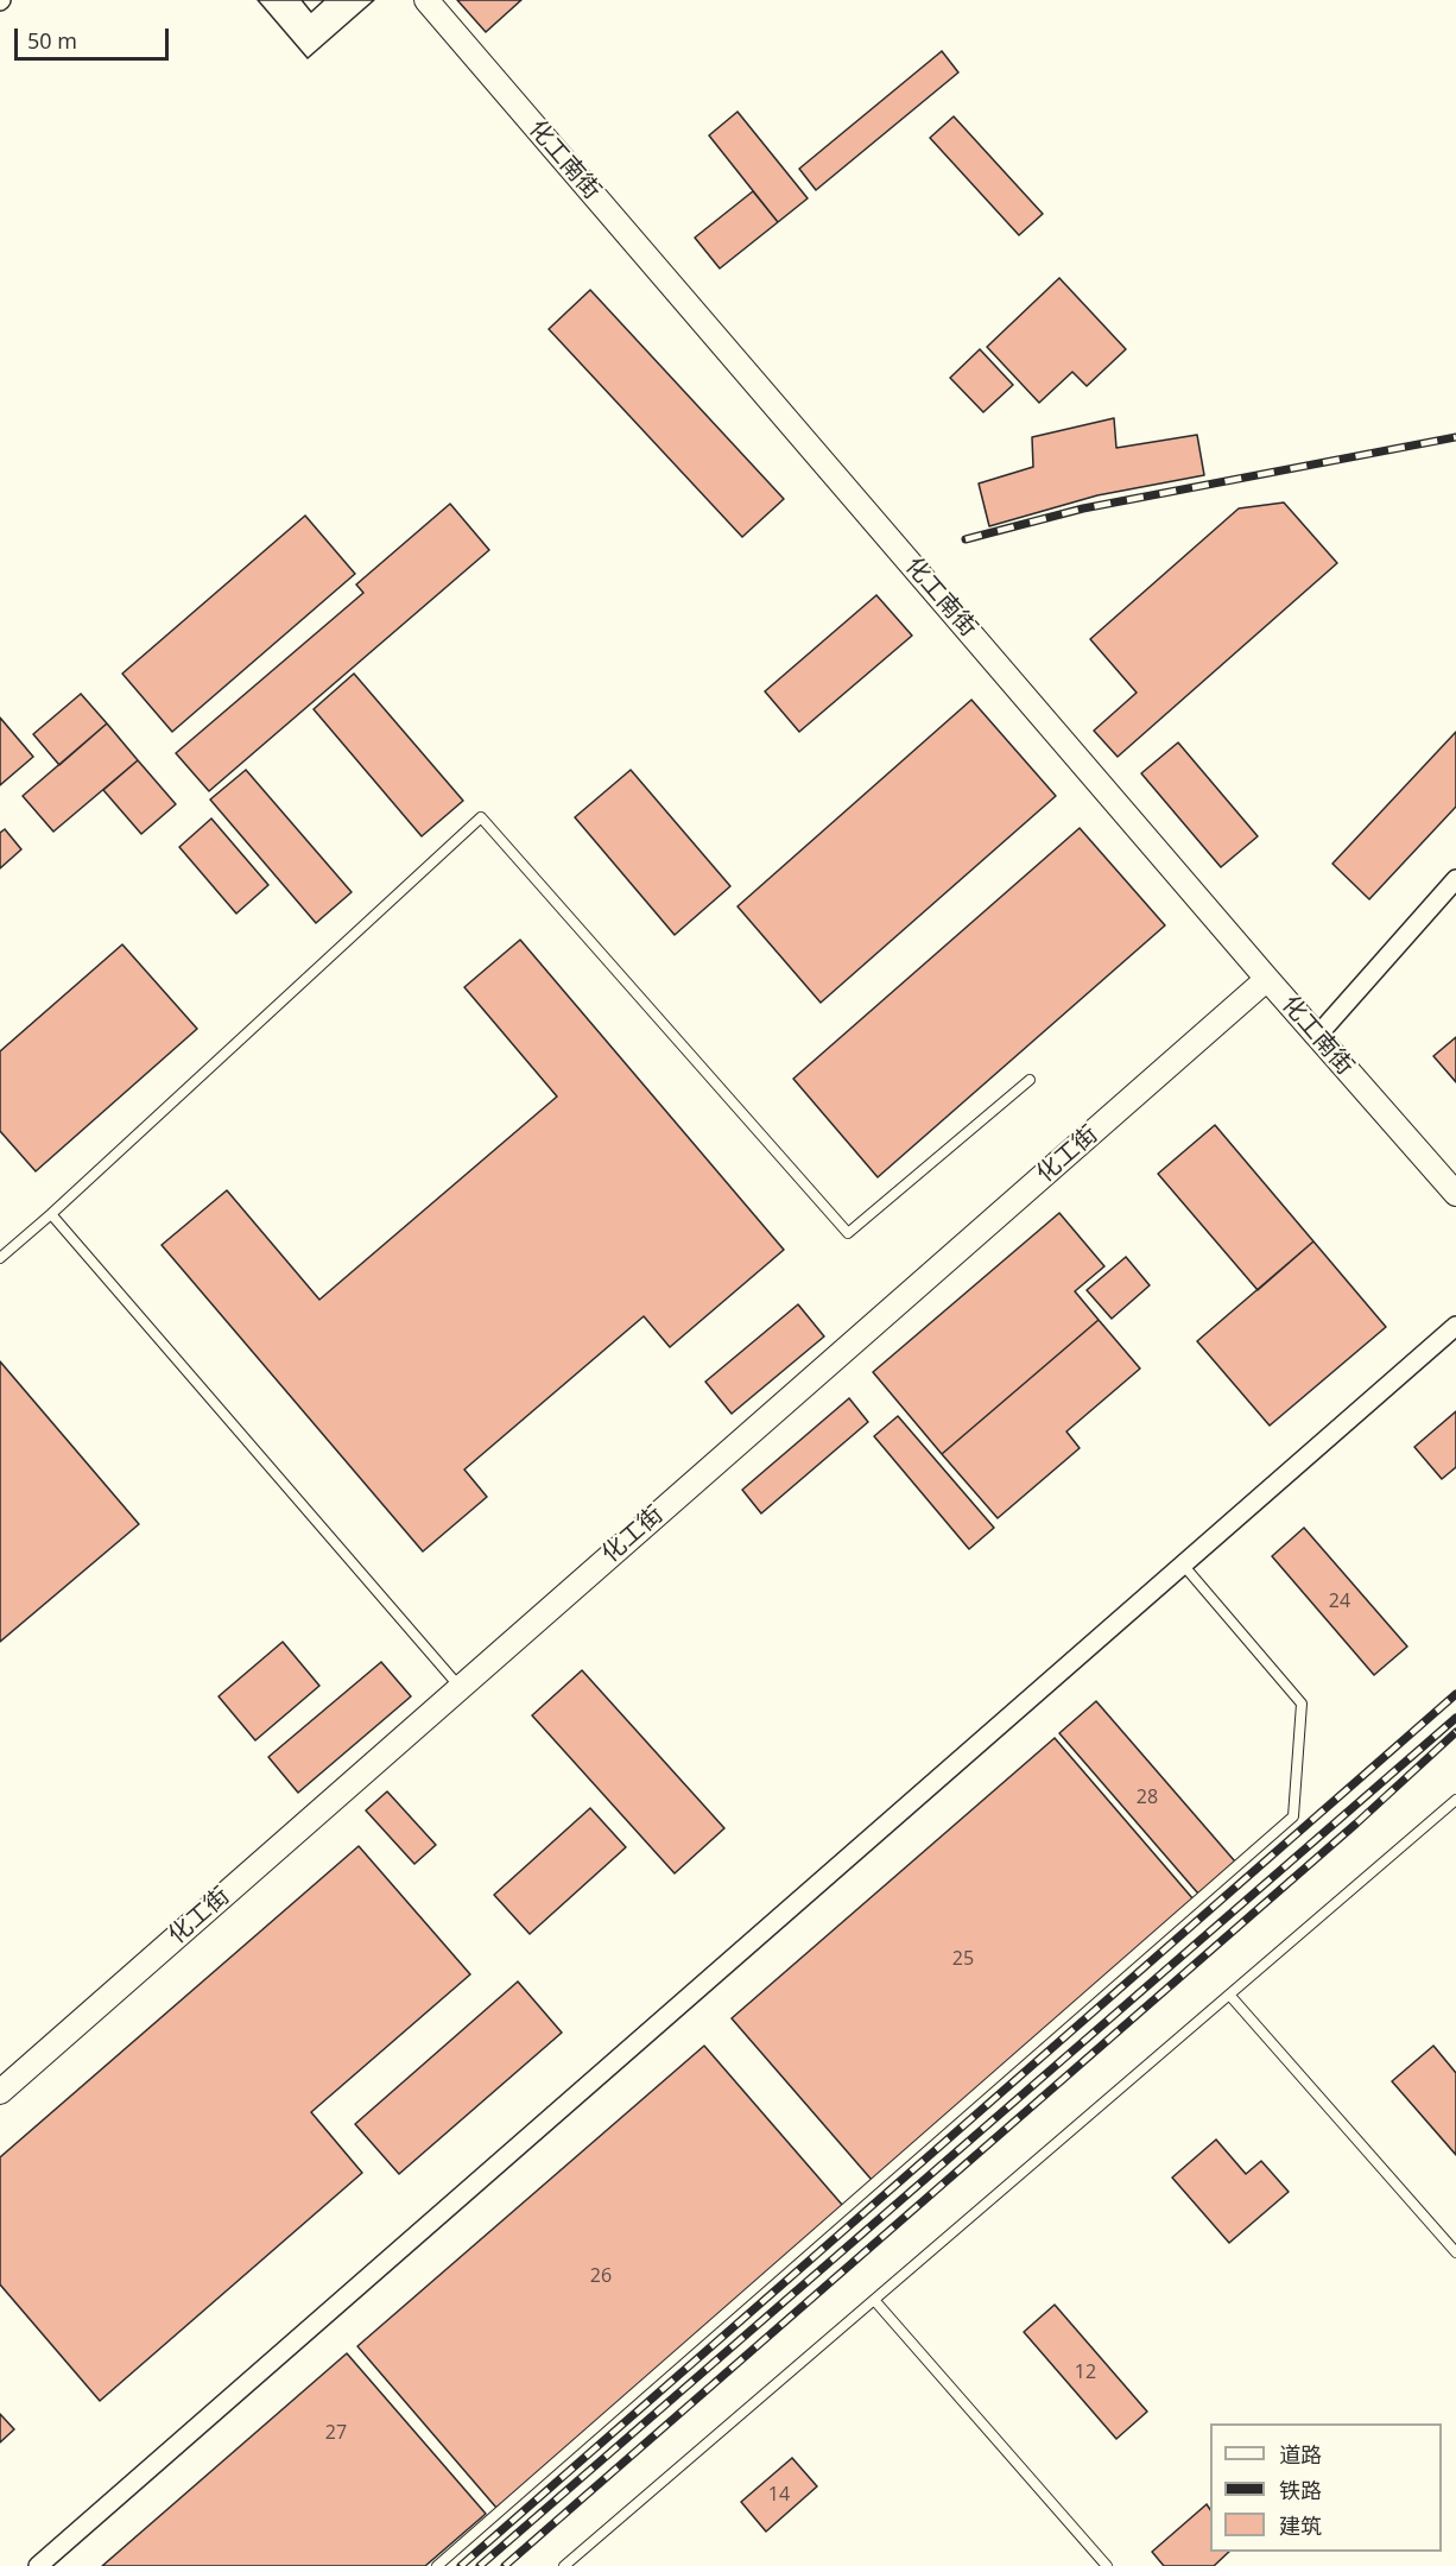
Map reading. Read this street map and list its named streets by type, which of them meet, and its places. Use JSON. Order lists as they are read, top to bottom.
{
  "streets": {
    "street": ["化工南街", "化工街"]
  },
  "crossings": [
    ["化工南街", "化工街"]
  ],
  "house_numbers": [
    "24",
    "28",
    "25",
    "26",
    "12",
    "27",
    "14"
  ],
  "legend": ["道路", "铁路", "建筑"],
  "scale_bar": "50 m"
}
